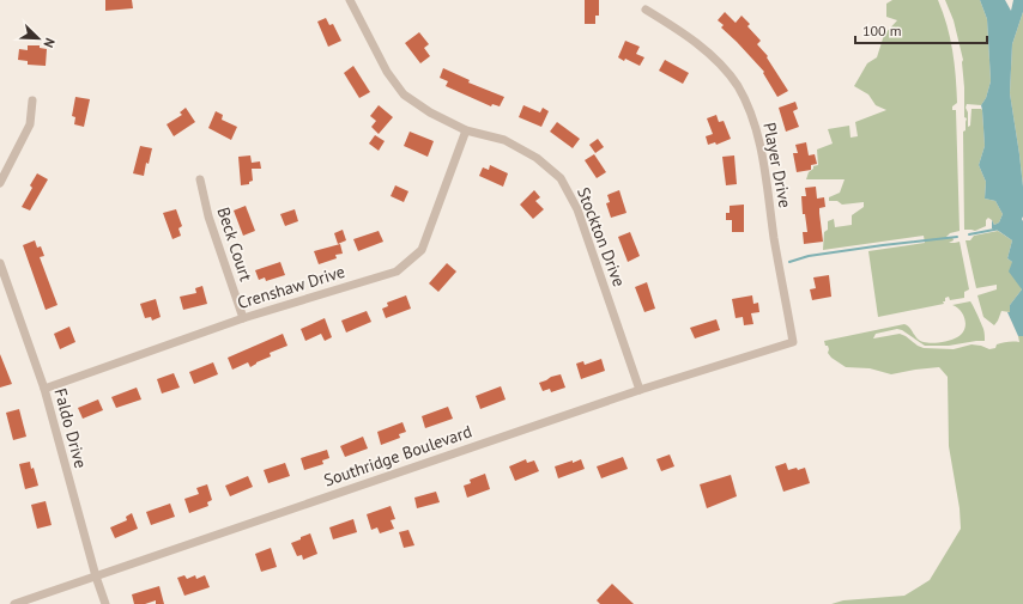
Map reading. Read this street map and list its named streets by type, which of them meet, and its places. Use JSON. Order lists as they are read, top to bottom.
{
  "streets": {
    "street": [
      "Player Drive",
      "Stockton Drive",
      "Beck Court",
      "Crenshaw Drive",
      "Faldo Drive",
      "Southridge Boulevard"
    ]
  },
  "crossings": [
    ["Player Drive", "Southridge Boulevard"],
    ["Stockton Drive", "Crenshaw Drive"],
    ["Stockton Drive", "Southridge Boulevard"],
    ["Beck Court", "Crenshaw Drive"],
    ["Crenshaw Drive", "Faldo Drive"],
    ["Faldo Drive", "Southridge Boulevard"]
  ],
  "scale_bar": "100 m",
  "north": "bottom right"
}
